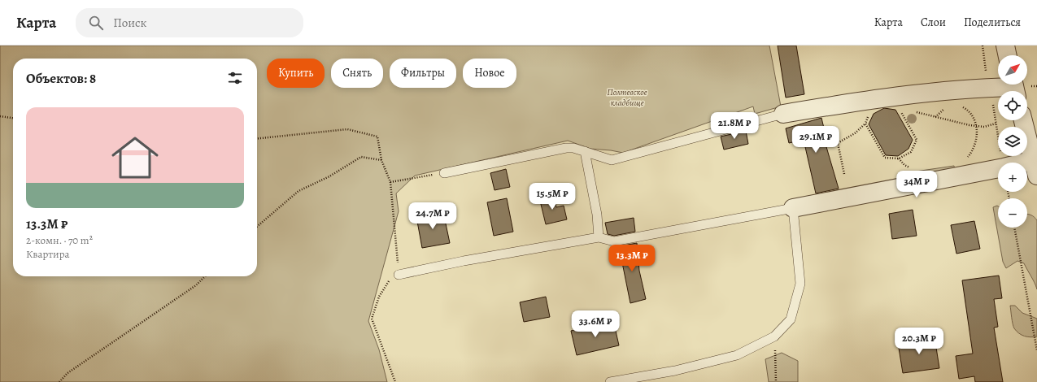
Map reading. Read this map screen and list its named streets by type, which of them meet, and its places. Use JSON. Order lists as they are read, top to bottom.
{
  "parks": ["Полтевское кладбище"],
  "north": "top right",
  "page": {
    "header": "Карта",
    "search": "Поиск",
    "nav": ["Карта", "Слои", "Поделиться"],
    "map_buttons": ["+", "−"],
    "chip": [
      "Купить",
      "Снять",
      "Фильтры",
      "Новое"
    ],
    "heading": "Объектов: 8",
    "list": [
      {
        "name": "13.3M ₽",
        "note": "2-комн. · 70 m² · Квартира"
      }
    ],
    "price": [
      "21.8M ₽",
      "29.1M ₽",
      "34M ₽",
      "15.5M ₽",
      "24.7M ₽",
      "13.3M ₽",
      "33.6M ₽",
      "20.3M ₽"
    ]
  }
}
